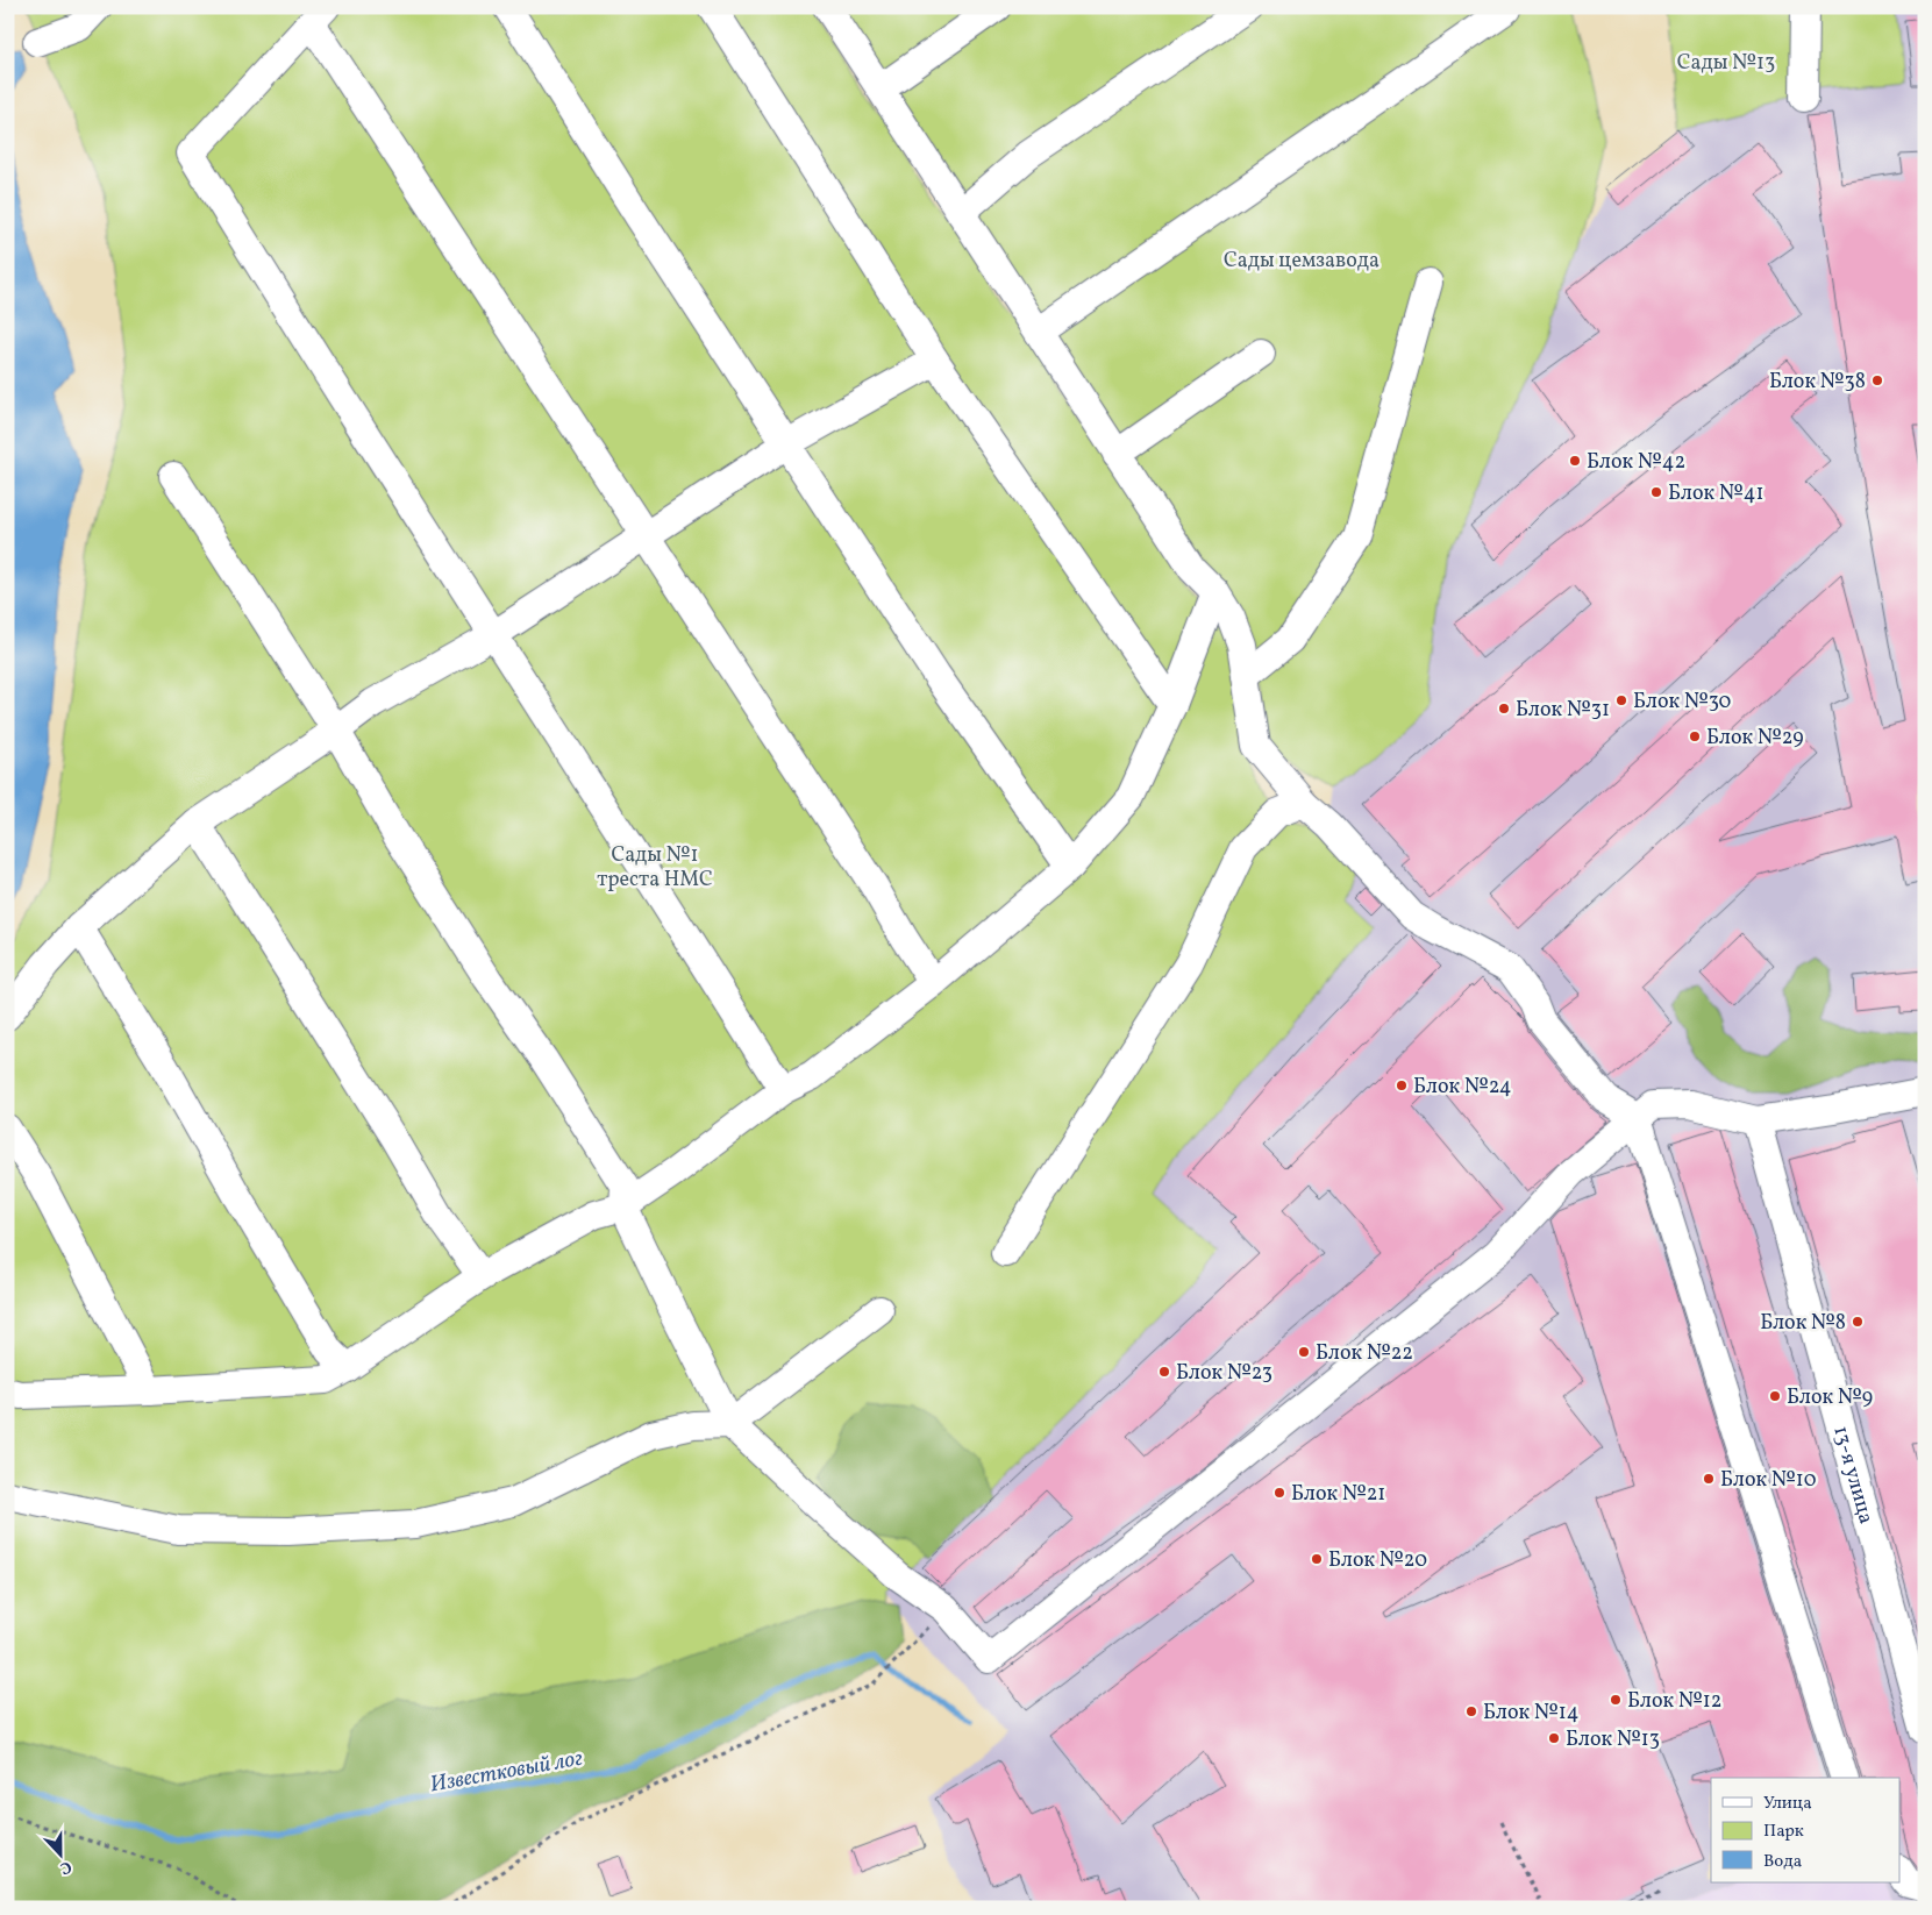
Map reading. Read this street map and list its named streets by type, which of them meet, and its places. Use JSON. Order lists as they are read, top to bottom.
{
  "streets": {
    "lane": ["13-я улица"]
  },
  "water": ["Известковый лог"],
  "parks": ["Сады №13", "Сады цемзавода", "Сады №1 треста НМС"],
  "places": [
    "Блок №38",
    "Блок №42",
    "Блок №41",
    "Блок №30",
    "Блок №31",
    "Блок №29",
    "Блок №24",
    "Блок №8",
    "Блок №22",
    "Блок №23",
    "Блок №9",
    "Блок №10",
    "Блок №21",
    "Блок №20",
    "Блок №12",
    "Блок №14",
    "Блок №13"
  ],
  "legend": ["Улица", "Парк", "Вода"],
  "north": "bottom"
}
